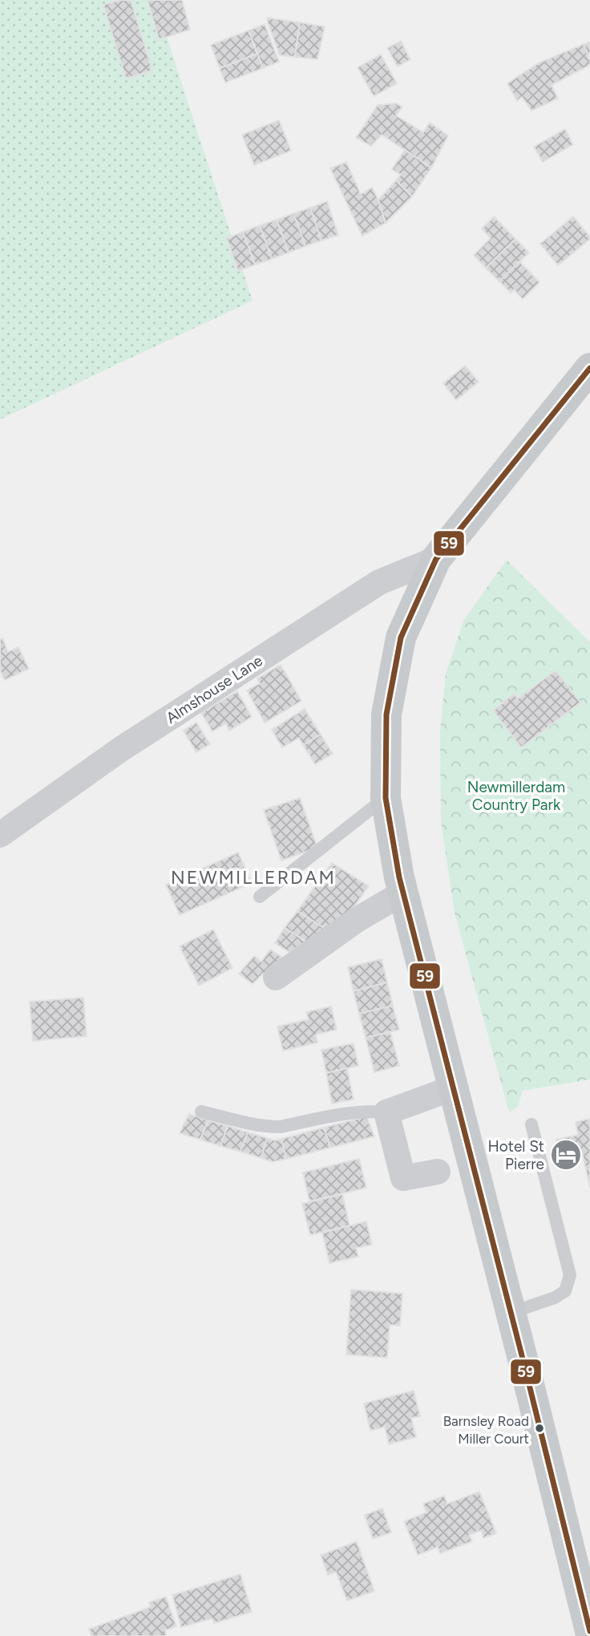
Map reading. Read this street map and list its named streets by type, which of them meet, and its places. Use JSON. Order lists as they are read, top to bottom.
{
  "streets": {
    "street": ["Almshouse Lane"]
  },
  "districts": ["NEWMILLERDAM"],
  "parks": ["Newmillerdam Country Park"],
  "places": {
    "hotel": ["Hotel St Pierre"],
    "other": ["Barnsley Road Miller Court"]
  },
  "lines": ["transit line 59"]
}
